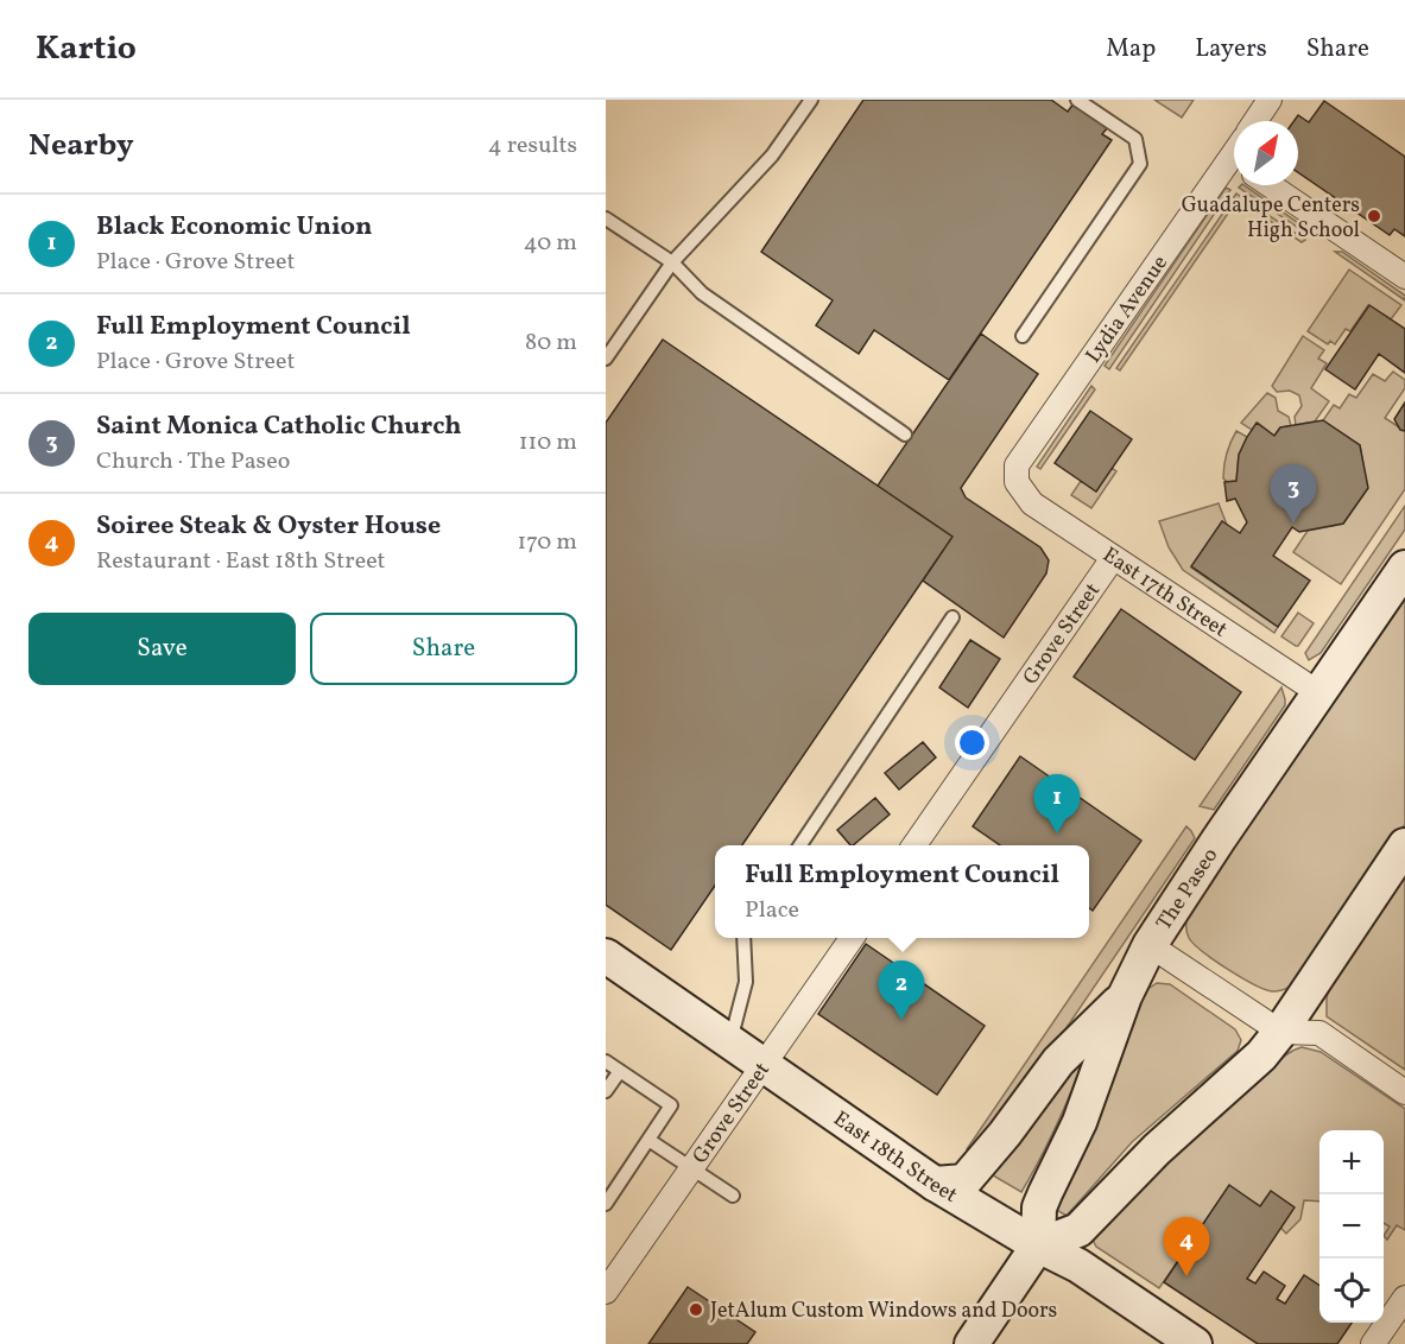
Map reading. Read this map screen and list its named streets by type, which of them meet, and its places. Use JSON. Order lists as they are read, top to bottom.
{
  "streets": {
    "main road": ["The Paseo", "East 18th Street"],
    "street": ["Lydia Avenue", "East 17th Street", "Grove Street"]
  },
  "crossings": [
    ["Lydia Avenue", "East 17th Street"],
    ["East 17th Street", "Grove Street"],
    ["East 17th Street", "The Paseo"],
    ["Grove Street", "East 18th Street"],
    ["The Paseo", "East 18th Street"]
  ],
  "places": ["Guadalupe Centers High School", "JetAlum Custom Windows and Doors"],
  "north": "top right",
  "page": {
    "header": "Kartio",
    "nav": ["Map", "Layers", "Share"],
    "heading": ["Nearby", "4 results"],
    "list": [
      {
        "mark": "1",
        "name": "Black Economic Union",
        "note": "Place · Grove Street",
        "value": "40 m"
      },
      {
        "mark": "2",
        "name": "Full Employment Council",
        "note": "Place · Grove Street",
        "value": "80 m"
      },
      {
        "mark": "3",
        "name": "Saint Monica Catholic Church",
        "note": "Church · The Paseo",
        "value": "110 m"
      },
      {
        "mark": "4",
        "name": "Soiree Steak & Oyster House",
        "note": "Restaurant · East 18th Street",
        "value": "170 m"
      }
    ],
    "pins": [
      "3",
      "1",
      "2",
      "4"
    ],
    "buttons": ["Save", "Share"],
    "popup": ["Full Employment Council", "Place"],
    "map_buttons": ["+", "−"]
  }
}
